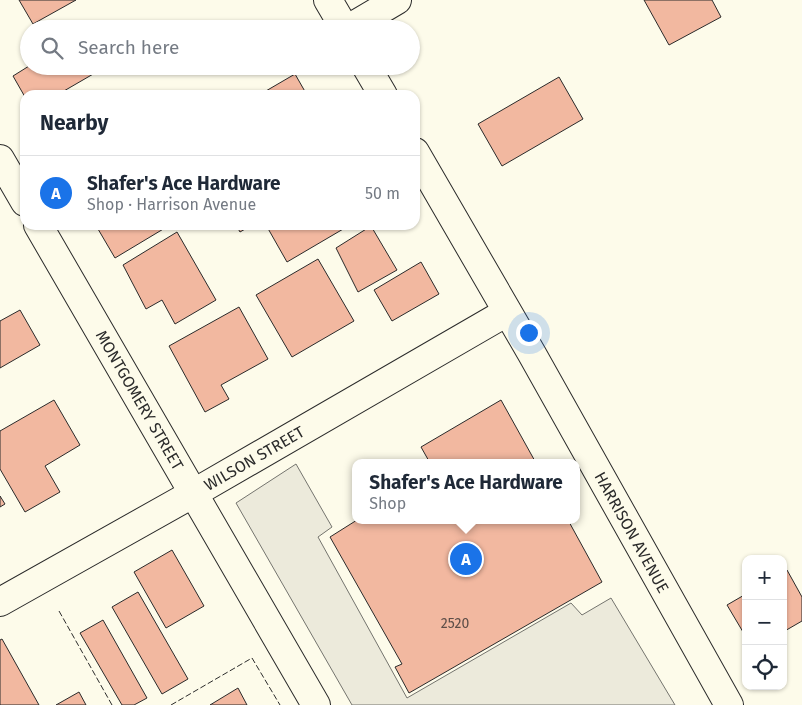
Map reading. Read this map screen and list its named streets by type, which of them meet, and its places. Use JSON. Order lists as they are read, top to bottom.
{
  "streets": {
    "street": ["MONTGOMERY STREET", "WILSON STREET", "HARRISON AVENUE"]
  },
  "crossings": [
    ["MONTGOMERY STREET", "WILSON STREET"],
    ["WILSON STREET", "HARRISON AVENUE"]
  ],
  "house_numbers": ["2520"],
  "page": {
    "search": "Search here",
    "heading": "Nearby",
    "list": [
      {
        "mark": "A",
        "name": "Shafer's Ace Hardware",
        "note": "Shop · Harrison Avenue",
        "value": "50 m"
      }
    ],
    "popup": ["Shafer's Ace Hardware", "Shop"],
    "pins": "A",
    "map_buttons": ["+", "−"]
  }
}
